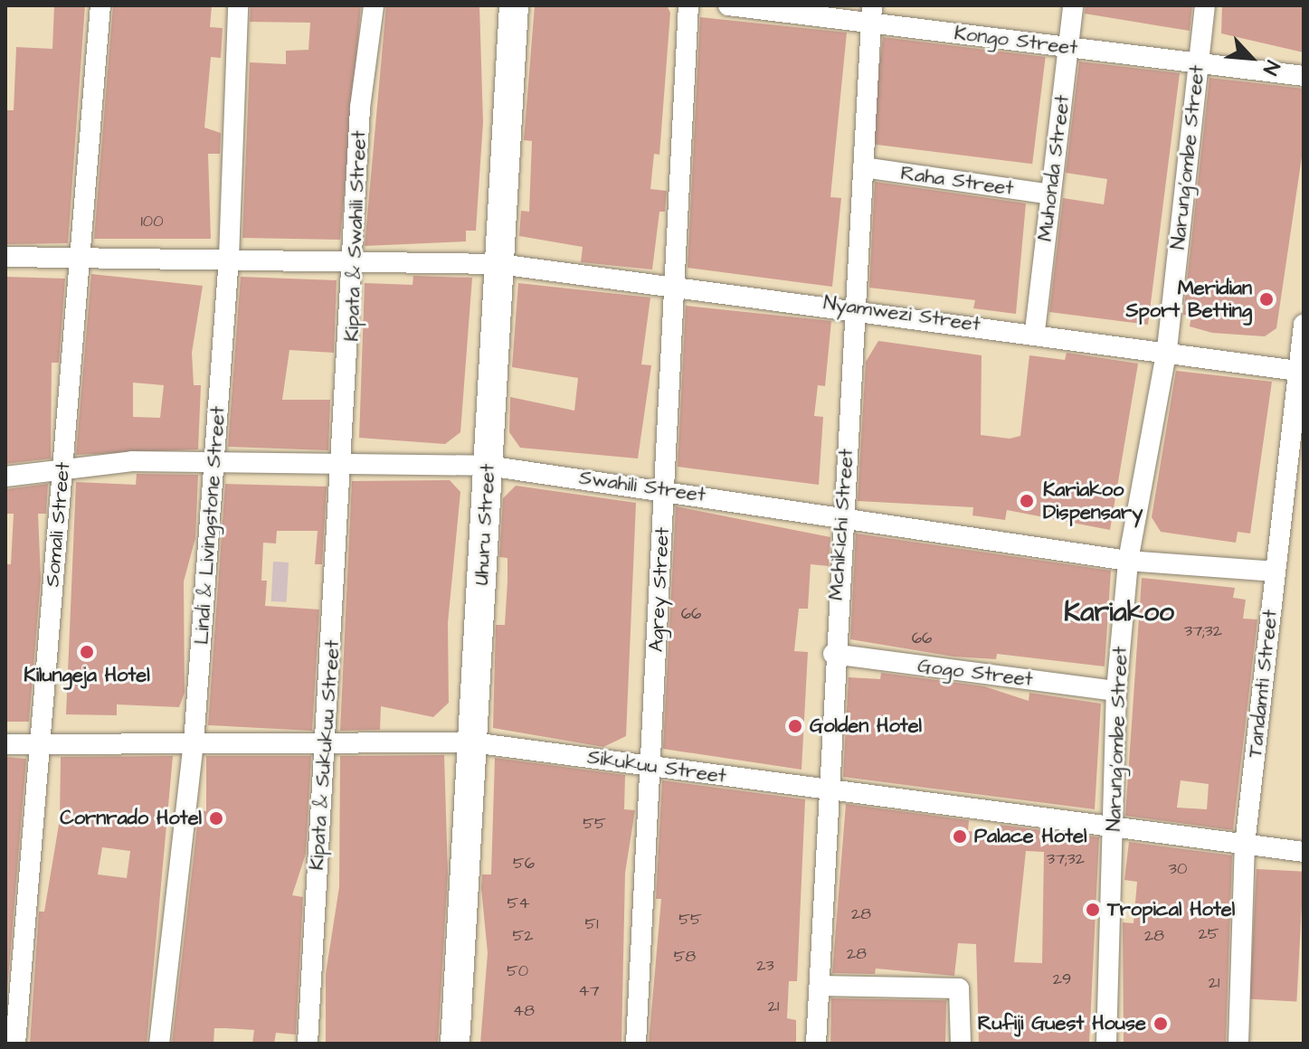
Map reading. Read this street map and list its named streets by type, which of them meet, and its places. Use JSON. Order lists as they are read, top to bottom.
{
  "streets": {
    "main road": ["Uhuru Street"],
    "street": [
      "Kongo Street",
      "Narung'ombe Street",
      "Muhonda Street",
      "Raha Street",
      "Kipata & Swahili Street",
      "Nyamwezi Street",
      "Swahili Street",
      "Somali Street",
      "Mchikichi Street",
      "Lindi & Livingstone Street",
      "Agrey Street",
      "Gogo Street",
      "Tandamti Street",
      "Kipata & Sukukuu Street",
      "Sikukuu Street"
    ]
  },
  "crossings": [
    ["Kongo Street", "Narung'ombe Street"],
    ["Kongo Street", "Muhonda Street"],
    ["Kongo Street", "Mchikichi Street"],
    ["Narung'ombe Street", "Nyamwezi Street"],
    ["Narung'ombe Street", "Swahili Street"],
    ["Narung'ombe Street", "Gogo Street"],
    ["Narung'ombe Street", "Sikukuu Street"],
    ["Muhonda Street", "Raha Street"],
    ["Muhonda Street", "Nyamwezi Street"],
    ["Raha Street", "Mchikichi Street"],
    ["Kipata & Swahili Street", "Nyamwezi Street"],
    ["Kipata & Swahili Street", "Swahili Street"],
    ["Kipata & Swahili Street", "Kipata & Sukukuu Street"],
    ["Nyamwezi Street", "Somali Street"],
    ["Nyamwezi Street", "Uhuru Street"],
    ["Nyamwezi Street", "Mchikichi Street"],
    ["Nyamwezi Street", "Lindi & Livingstone Street"],
    ["Nyamwezi Street", "Agrey Street"],
    ["Nyamwezi Street", "Tandamti Street"],
    ["Swahili Street", "Somali Street"],
    ["Swahili Street", "Uhuru Street"],
    ["Swahili Street", "Mchikichi Street"],
    ["Swahili Street", "Lindi & Livingstone Street"],
    ["Swahili Street", "Agrey Street"],
    ["Swahili Street", "Tandamti Street"],
    ["Swahili Street", "Kipata & Sukukuu Street"],
    ["Somali Street", "Sikukuu Street"],
    ["Uhuru Street", "Sikukuu Street"],
    ["Mchikichi Street", "Gogo Street"],
    ["Mchikichi Street", "Sikukuu Street"],
    ["Lindi & Livingstone Street", "Sikukuu Street"],
    ["Agrey Street", "Sikukuu Street"],
    ["Tandamti Street", "Sikukuu Street"],
    ["Kipata & Sukukuu Street", "Sikukuu Street"]
  ],
  "districts": ["Kariakoo"],
  "places": [
    "Meridian Sport Betting",
    "Kariakoo Dispensary",
    "Kilungeja Hotel",
    "Golden Hotel",
    "Cornrado Hotel",
    "Palace Hotel",
    "Tropical Hotel",
    "Rufiji Guest House"
  ],
  "house_numbers": [
    "100",
    "66",
    "37;32",
    "66",
    "55",
    "37;32",
    "56",
    "30",
    "54",
    "28",
    "55",
    "51",
    "25",
    "52",
    "28",
    "28",
    "58",
    "23",
    "50",
    "29",
    "21",
    "47",
    "21",
    "48"
  ],
  "north": "bottom right"
}
